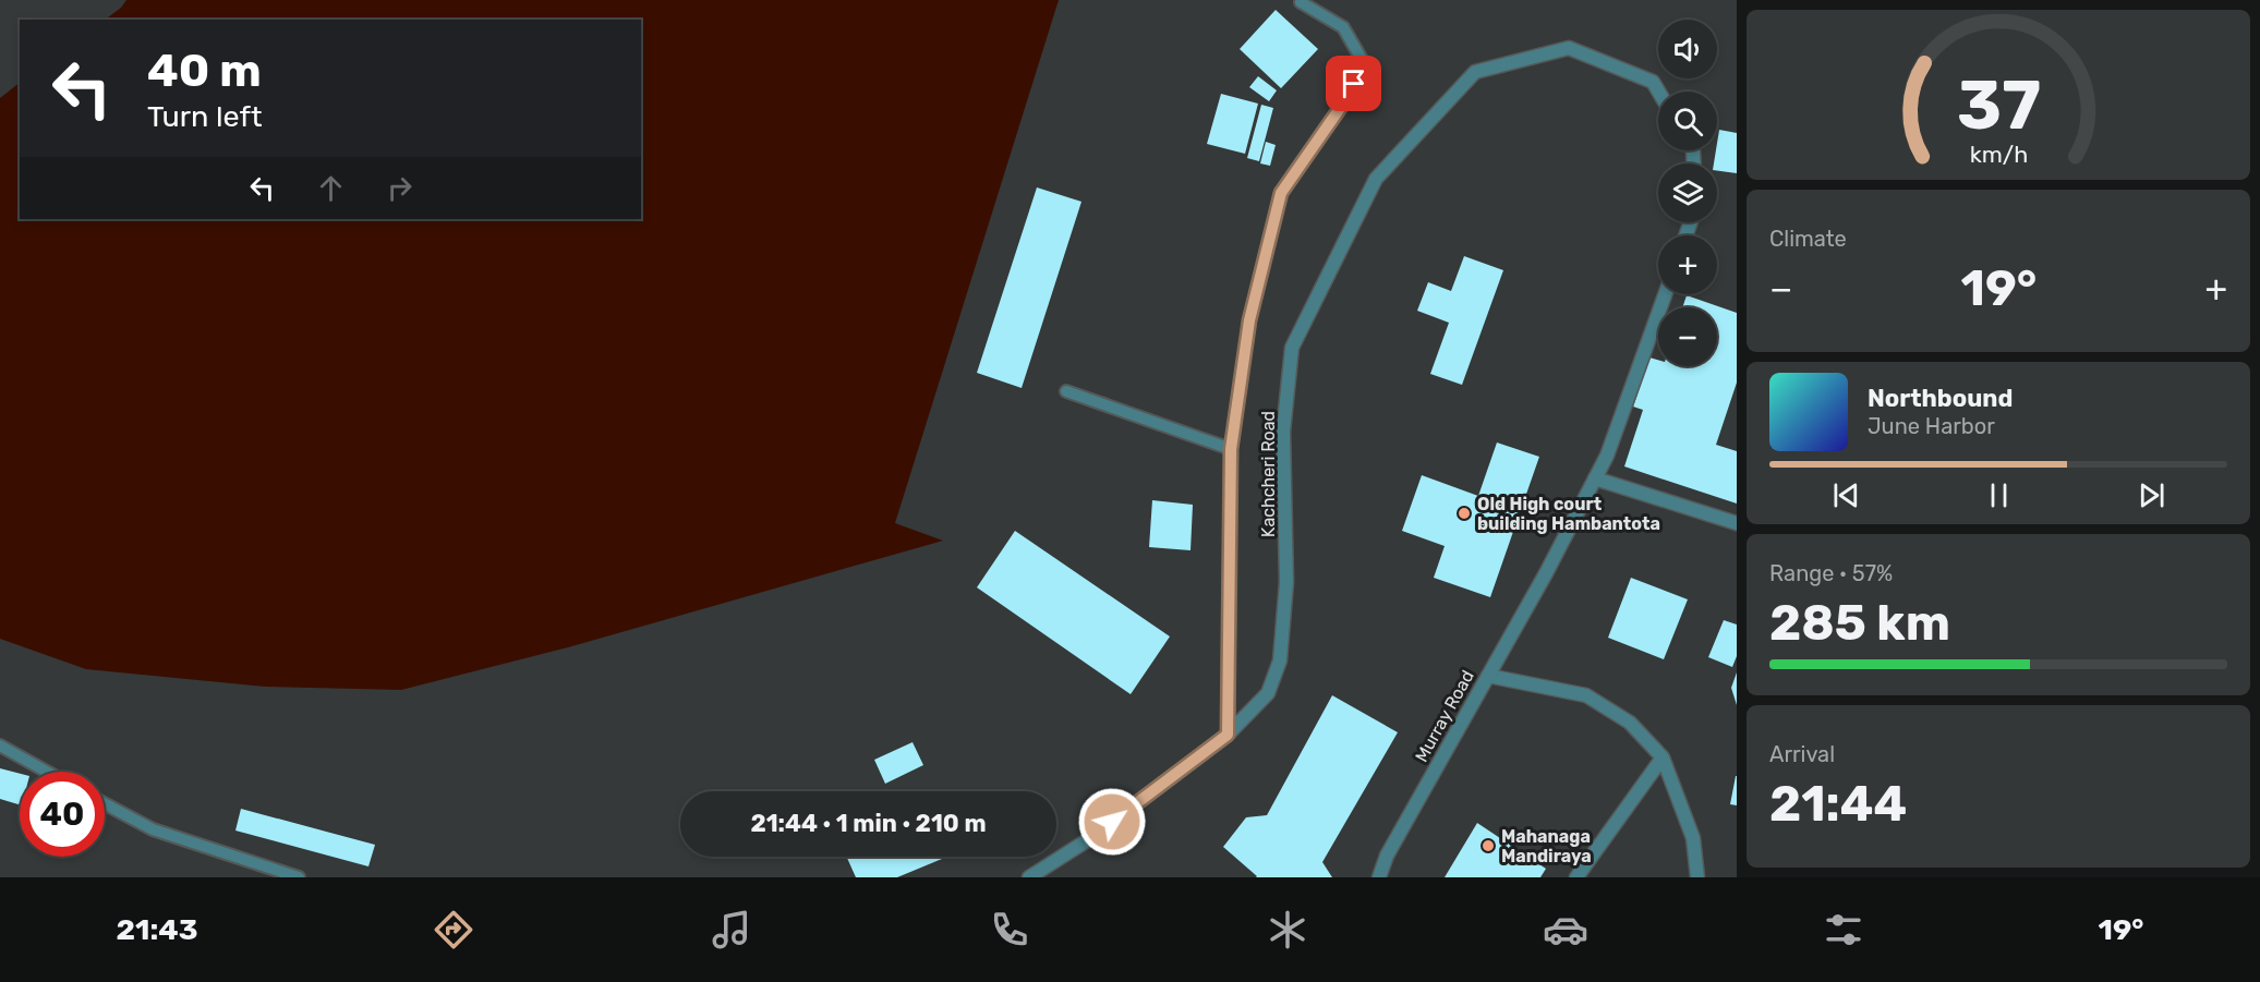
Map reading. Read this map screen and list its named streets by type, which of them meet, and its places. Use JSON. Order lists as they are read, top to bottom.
{
  "streets": {
    "street": ["Kachcheri Road", "Murray Road"]
  },
  "places": ["Old High court building Hambantota", "Mahanaga Mandiraya"],
  "page": {
    "map_buttons": ["+", "−"],
    "turn": ["40 m", "Turn left"],
    "tile": [
      "Climate",
      ["Range · 57%", "285 km"],
      ["Arrival", "21:44"]
    ],
    "heat": ["−", "19°", "+"],
    "song": ["Northbound", "June Harbor"],
    "limit": "40",
    "trip": "21:44 · 1 min · 210 m",
    "tabs": ["21:43", "19°"],
    "gauge": ["37", "km/h"]
  }
}
